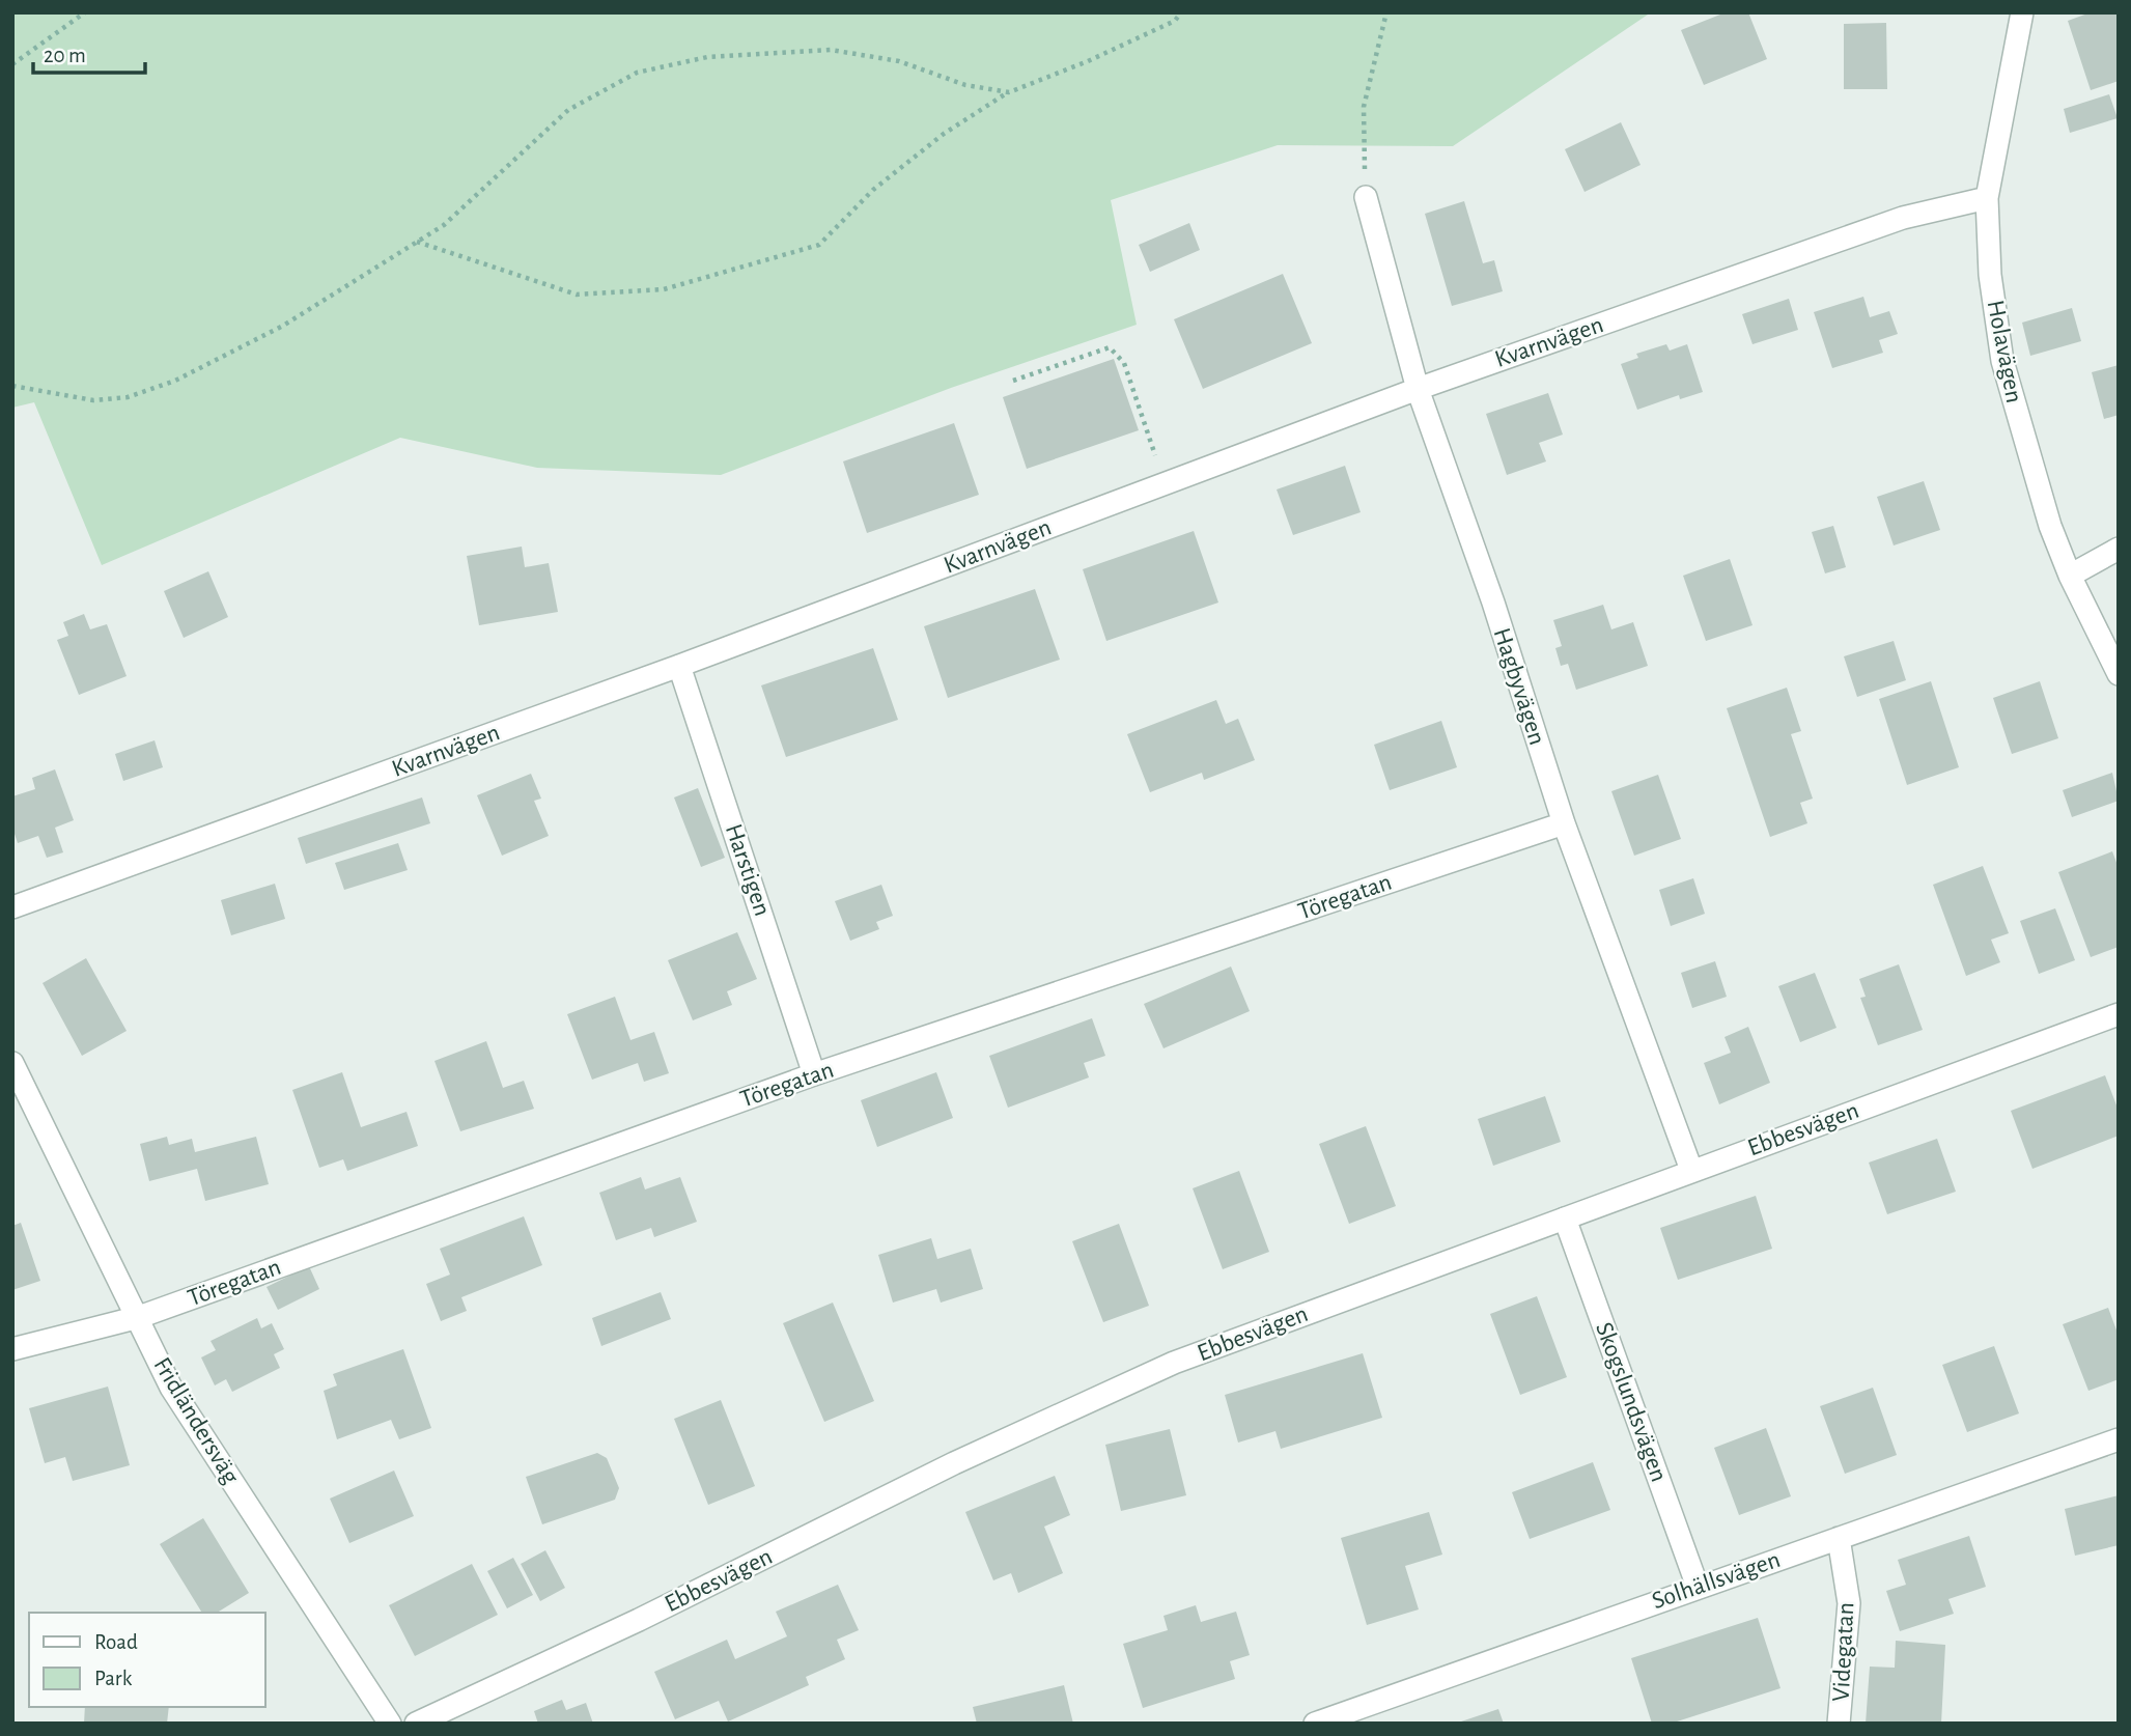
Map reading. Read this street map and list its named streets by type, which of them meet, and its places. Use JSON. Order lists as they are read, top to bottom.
{
  "streets": {
    "street": [
      "Kvarnvägen",
      "Holavägen",
      "Hagbyvägen",
      "Harstigen",
      "Töregatan",
      "Ebbesvägen",
      "Skogslundsvägen",
      "Fridländersväg",
      "Solhällsvägen",
      "Videgatan"
    ]
  },
  "crossings": [
    ["Kvarnvägen", "Holavägen"],
    ["Kvarnvägen", "Hagbyvägen"],
    ["Kvarnvägen", "Harstigen"],
    ["Hagbyvägen", "Töregatan"],
    ["Hagbyvägen", "Ebbesvägen"],
    ["Harstigen", "Töregatan"],
    ["Töregatan", "Fridländersväg"],
    ["Ebbesvägen", "Skogslundsvägen"],
    ["Skogslundsvägen", "Solhällsvägen"],
    ["Solhällsvägen", "Videgatan"]
  ],
  "legend": ["Road", "Park"],
  "scale_bar": "20 m"
}
